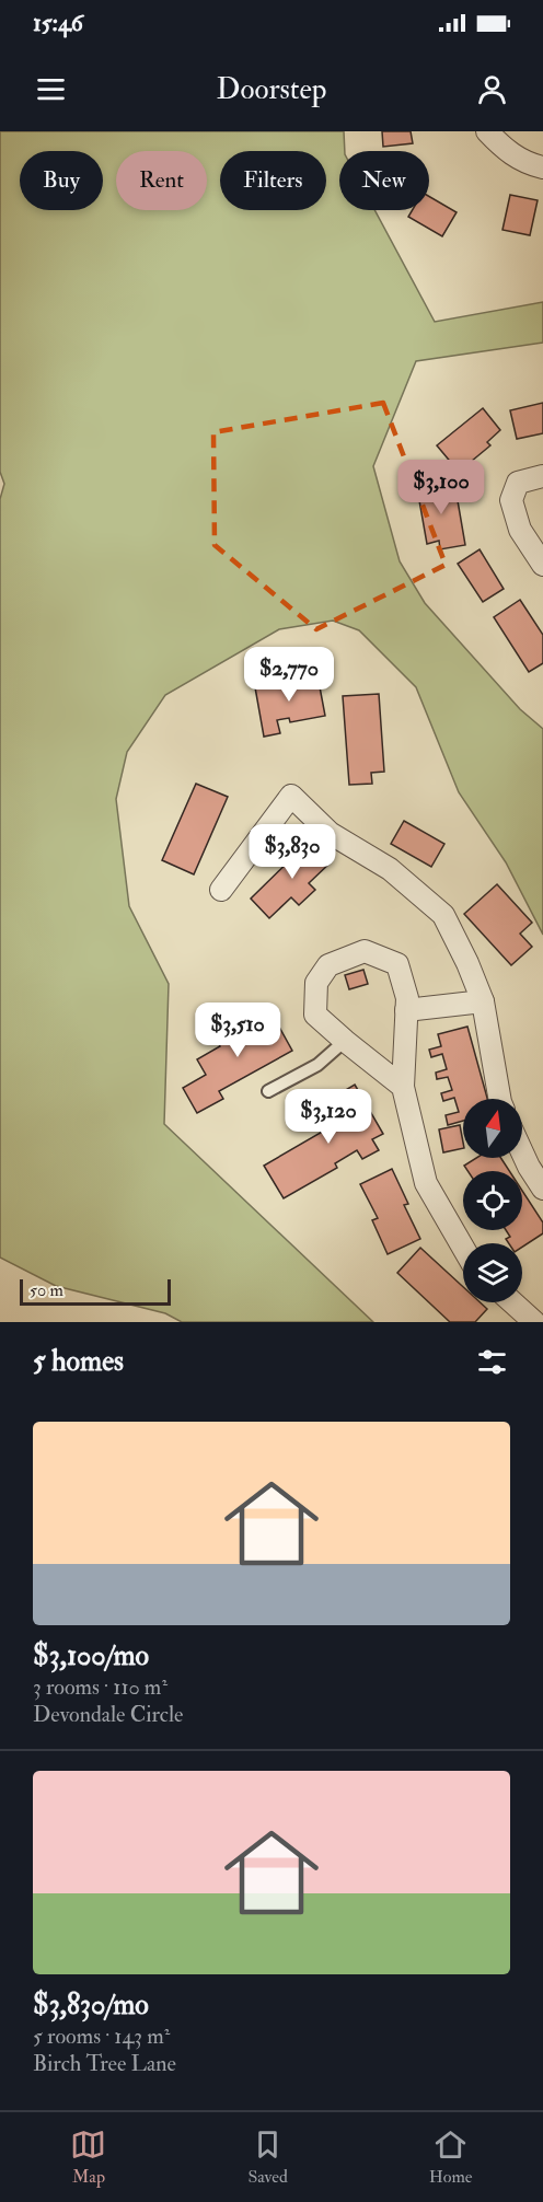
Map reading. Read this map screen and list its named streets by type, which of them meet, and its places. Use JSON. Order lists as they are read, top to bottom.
{
  "scale_bar": "50 m",
  "north": "top",
  "page": {
    "status": "15:46",
    "header": "Doorstep",
    "chip": [
      "Buy",
      "Rent",
      "Filters",
      "New"
    ],
    "price": [
      "$3,100",
      "$2,770",
      "$3,830",
      "$3,510",
      "$3,120"
    ],
    "scale": "50 m",
    "heading": "5 homes",
    "list": [
      {
        "name": "$3,100/mo",
        "note": "3 rooms · 110 m² · Devondale Circle"
      },
      {
        "name": "$3,830/mo",
        "note": "5 rooms · 143 m² · Birch Tree Lane"
      }
    ],
    "tabs": ["Map", "Saved", "Home"]
  }
}
